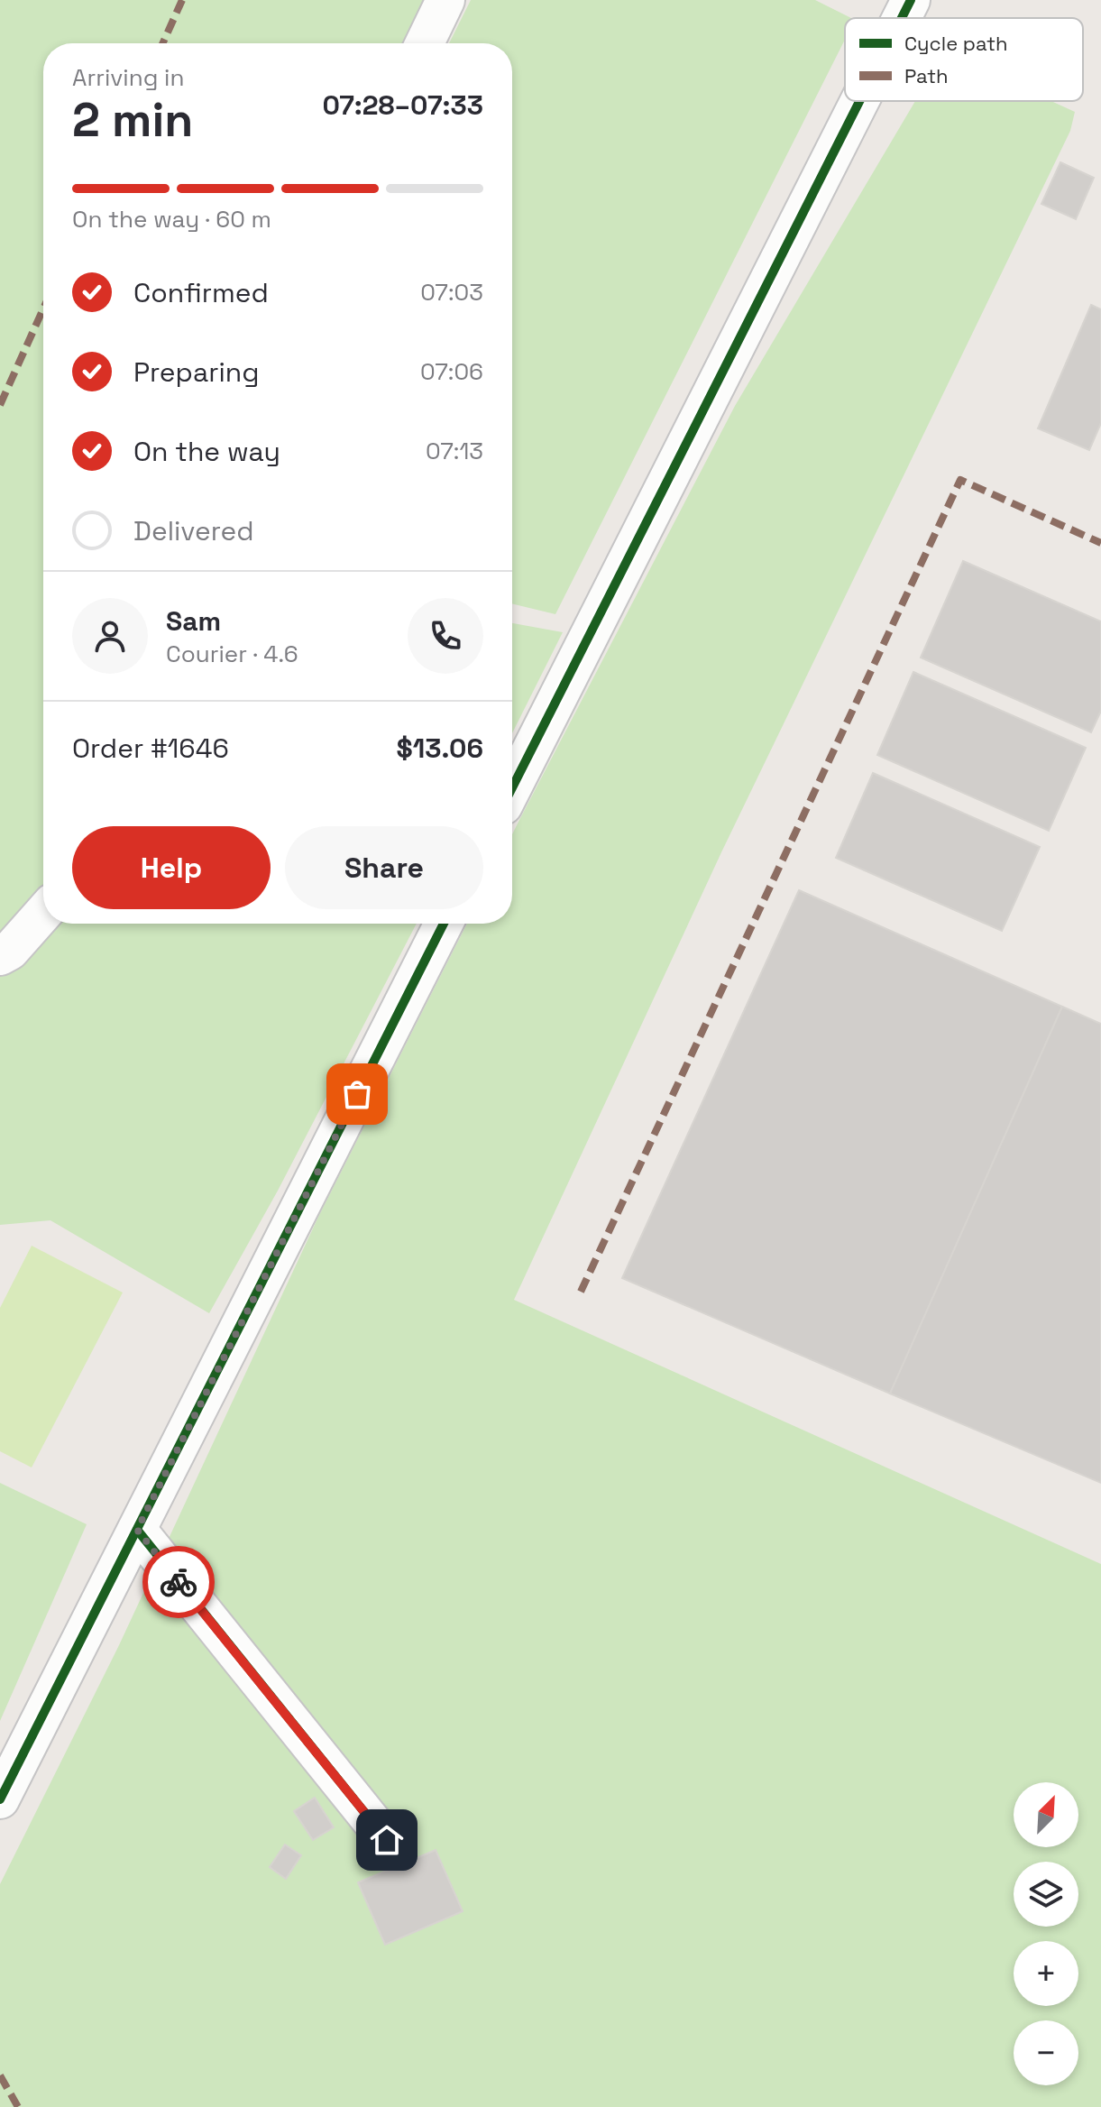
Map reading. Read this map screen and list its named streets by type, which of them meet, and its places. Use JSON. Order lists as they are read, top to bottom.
{
  "legend": ["Cycle path", "Path"],
  "north": "top right",
  "page": {
    "heading": ["2 min", "Arriving in", "07:28–07:33"],
    "panel": [
      "Sam",
      "Courier · 4.6",
      "Order #1646",
      "$13.06"
    ],
    "bar": "On the way · 60 m",
    "list": [
      ["Confirmed", "07:03"],
      ["Preparing", "07:06"],
      ["On the way", "07:13"],
      "Delivered"
    ],
    "buttons": ["Help", "Share"],
    "map_buttons": ["+", "−"]
  }
}
